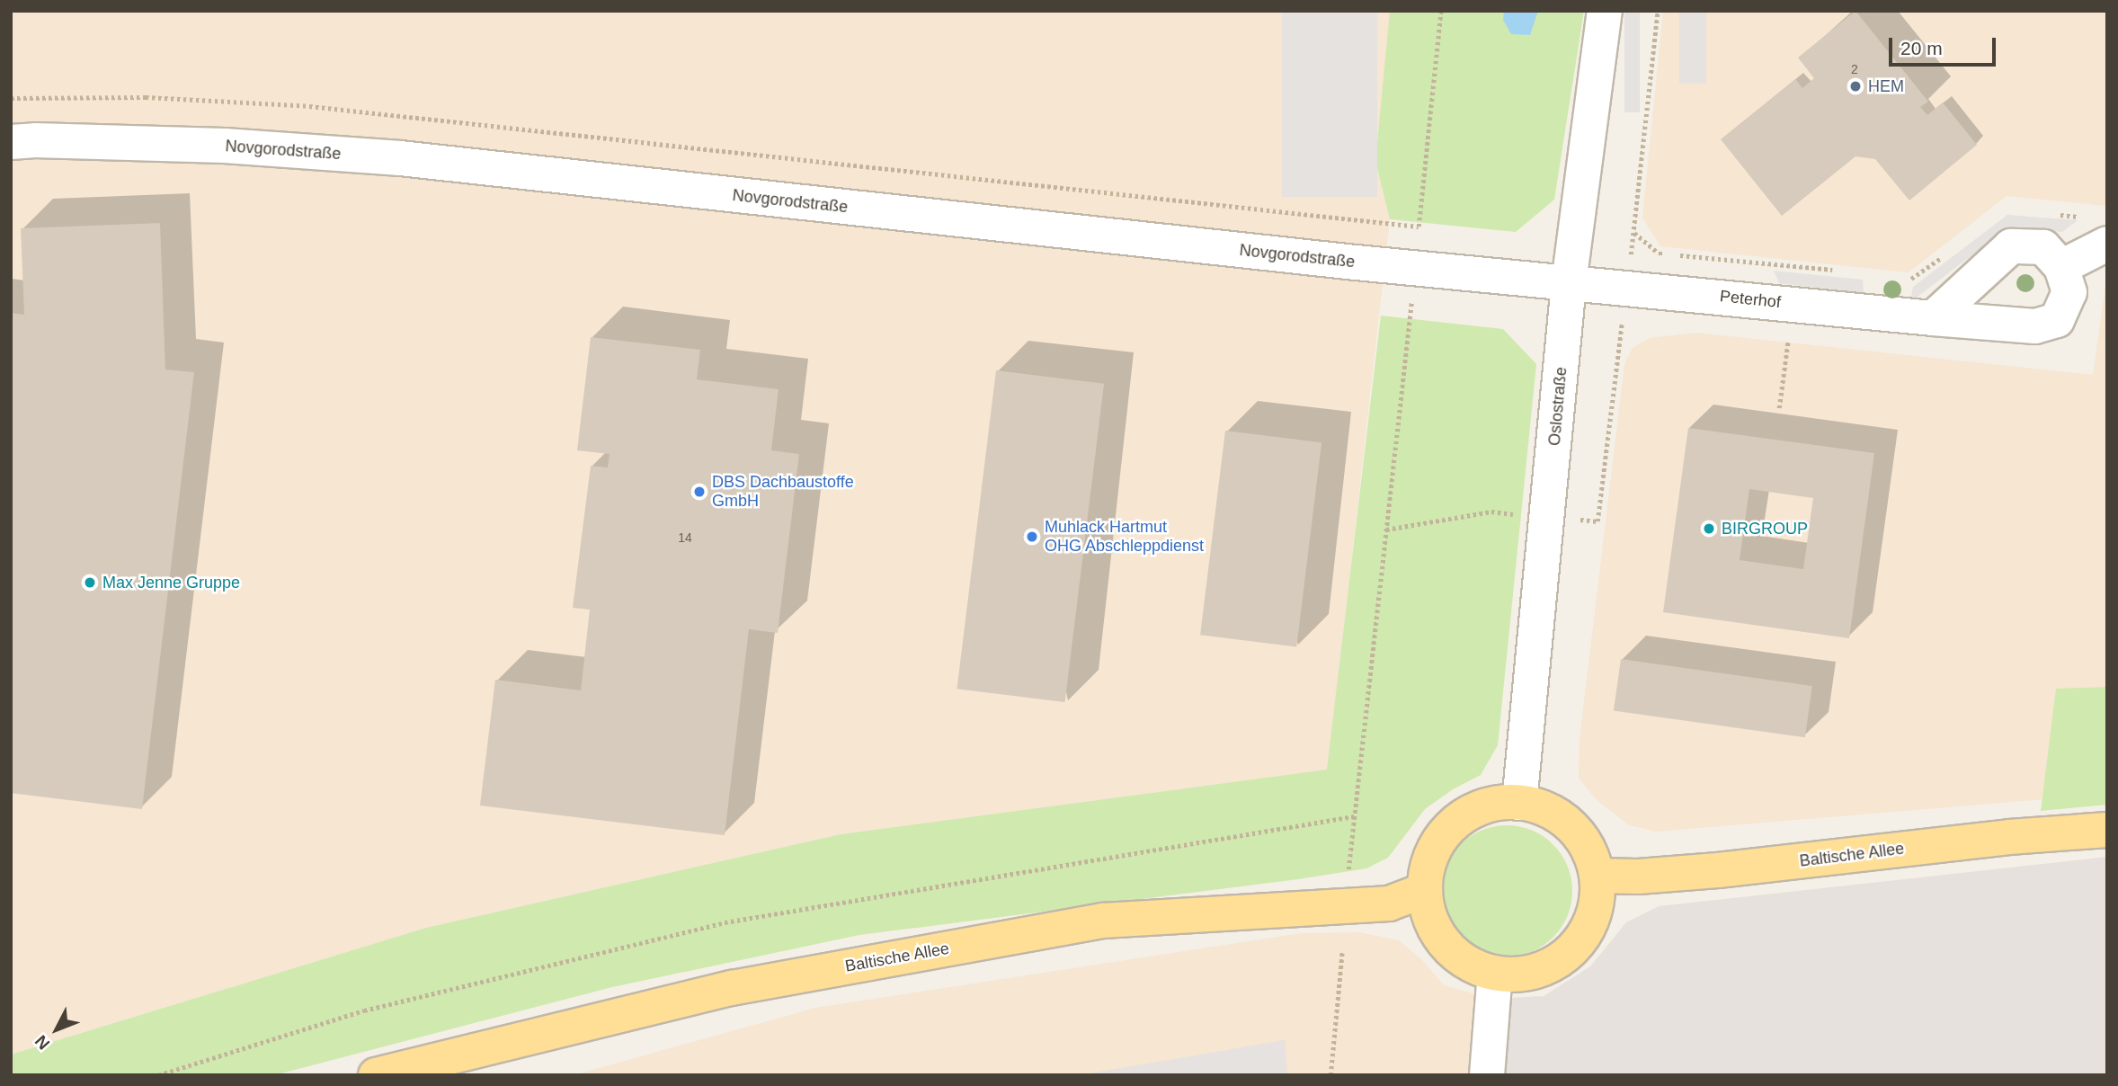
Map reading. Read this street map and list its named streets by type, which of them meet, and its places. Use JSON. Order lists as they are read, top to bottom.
{
  "streets": {
    "main road": ["Baltische Allee"],
    "street": ["Novgorodstraße", "Peterhof", "Oslostraße"]
  },
  "crossings": [
    ["Novgorodstraße", "Peterhof"],
    ["Novgorodstraße", "Oslostraße"],
    ["Peterhof", "Oslostraße"],
    ["Oslostraße", "Baltische Allee"]
  ],
  "places": [
    "HEM",
    "DBS Dachbaustoffe GmbH",
    "BIRGROUP",
    "Muhlack Hartmut OHG Abschleppdienst",
    "Max Jenne Gruppe"
  ],
  "house_numbers": ["2", "14"],
  "scale_bar": "20 m",
  "north": "bottom left"
}
